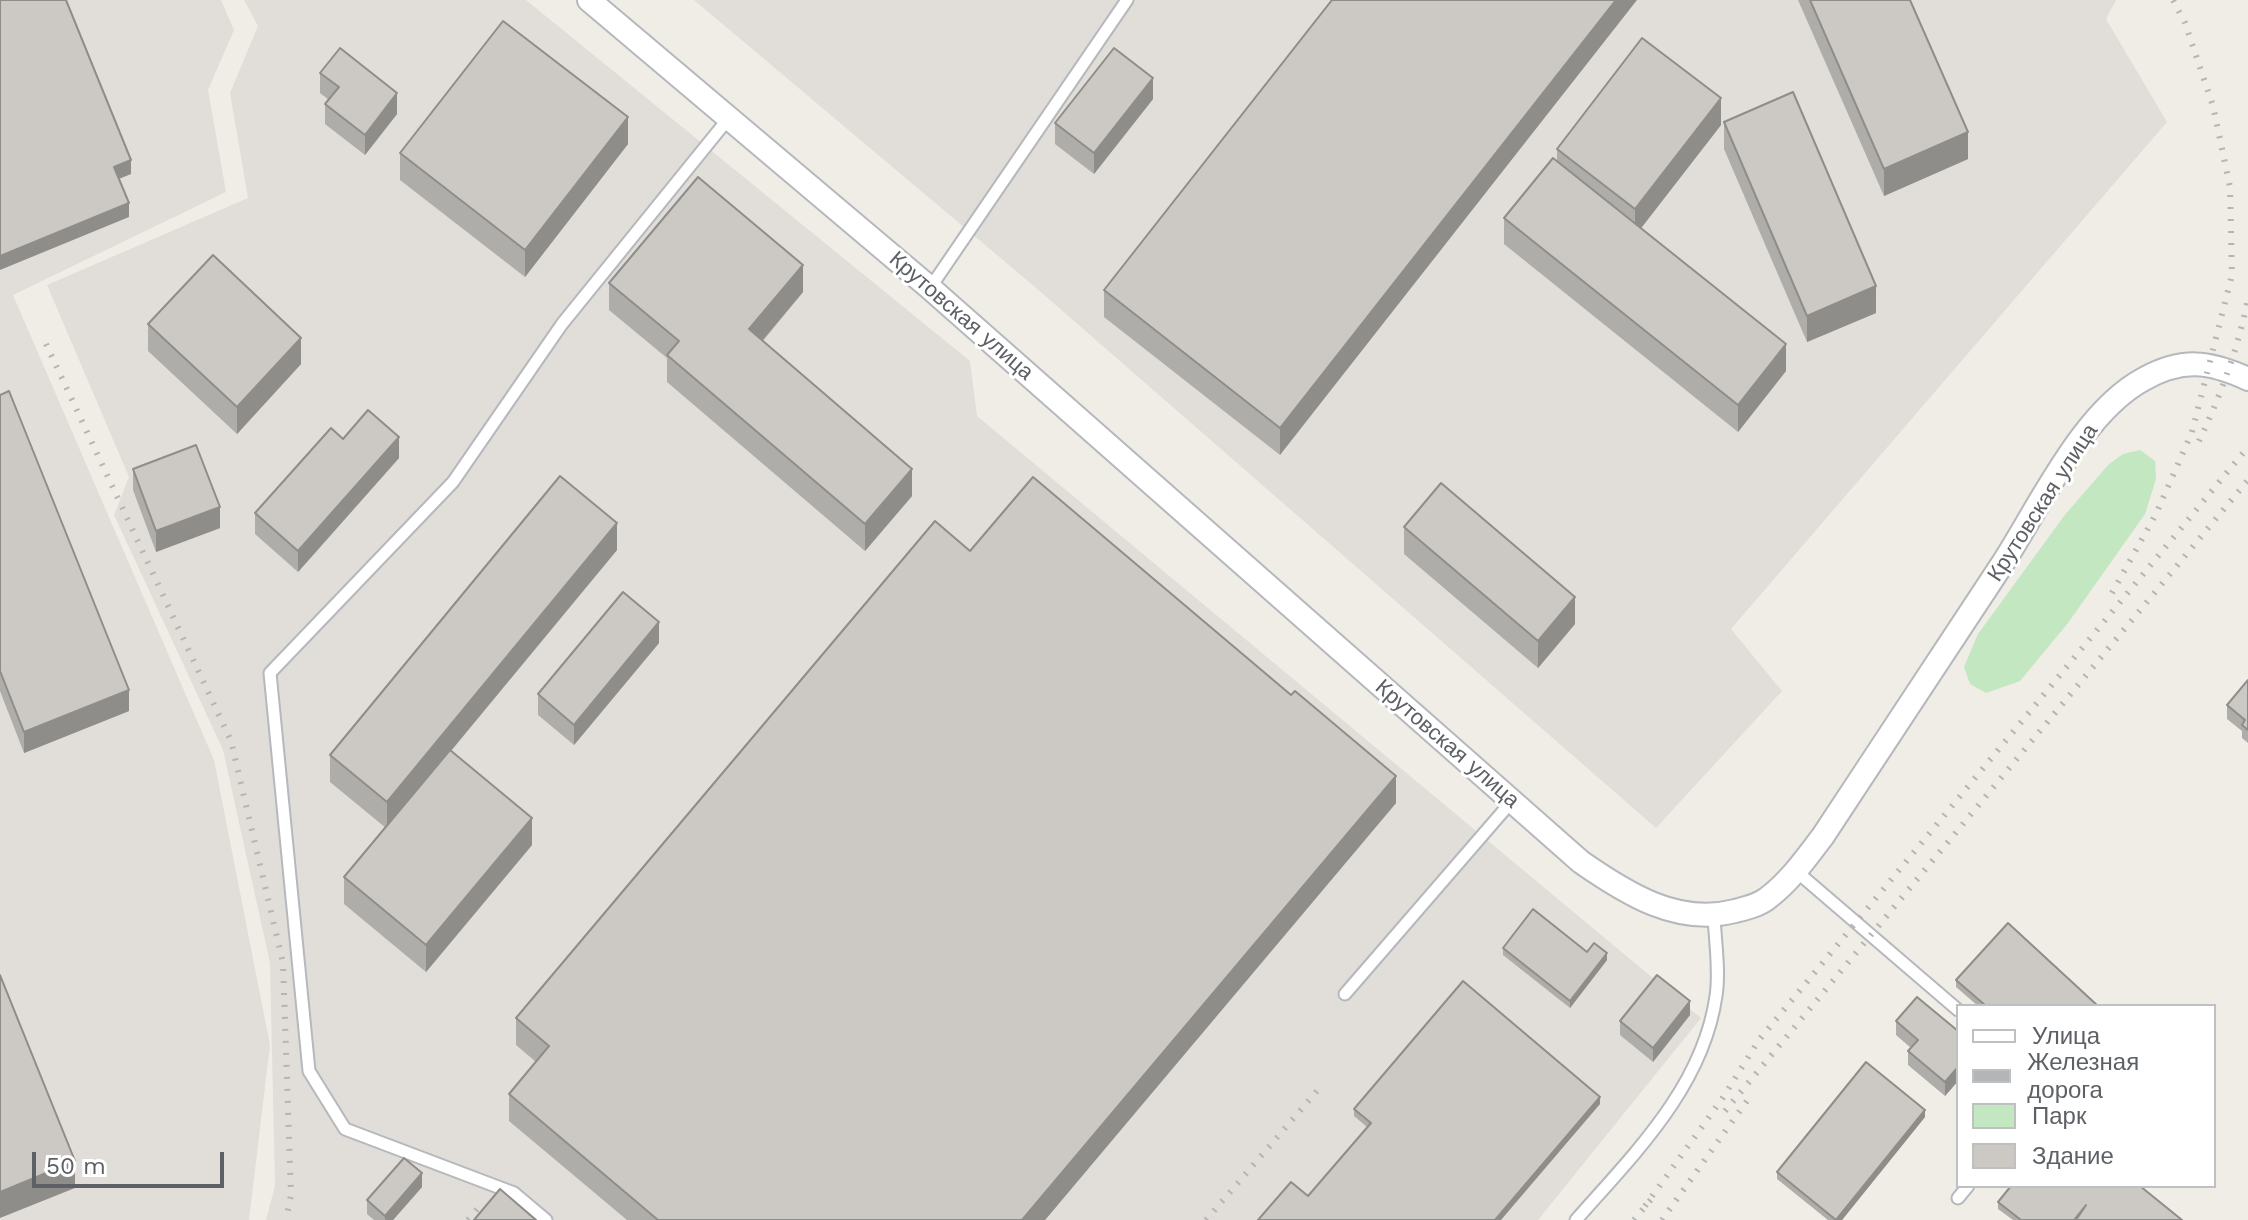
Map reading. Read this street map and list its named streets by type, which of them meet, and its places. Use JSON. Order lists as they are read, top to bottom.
{
  "streets": {
    "street": ["Крутовская улица"]
  },
  "legend": [
    "Улица",
    "Железная дорога",
    "Парк",
    "Здание"
  ],
  "scale_bar": "50 m"
}
